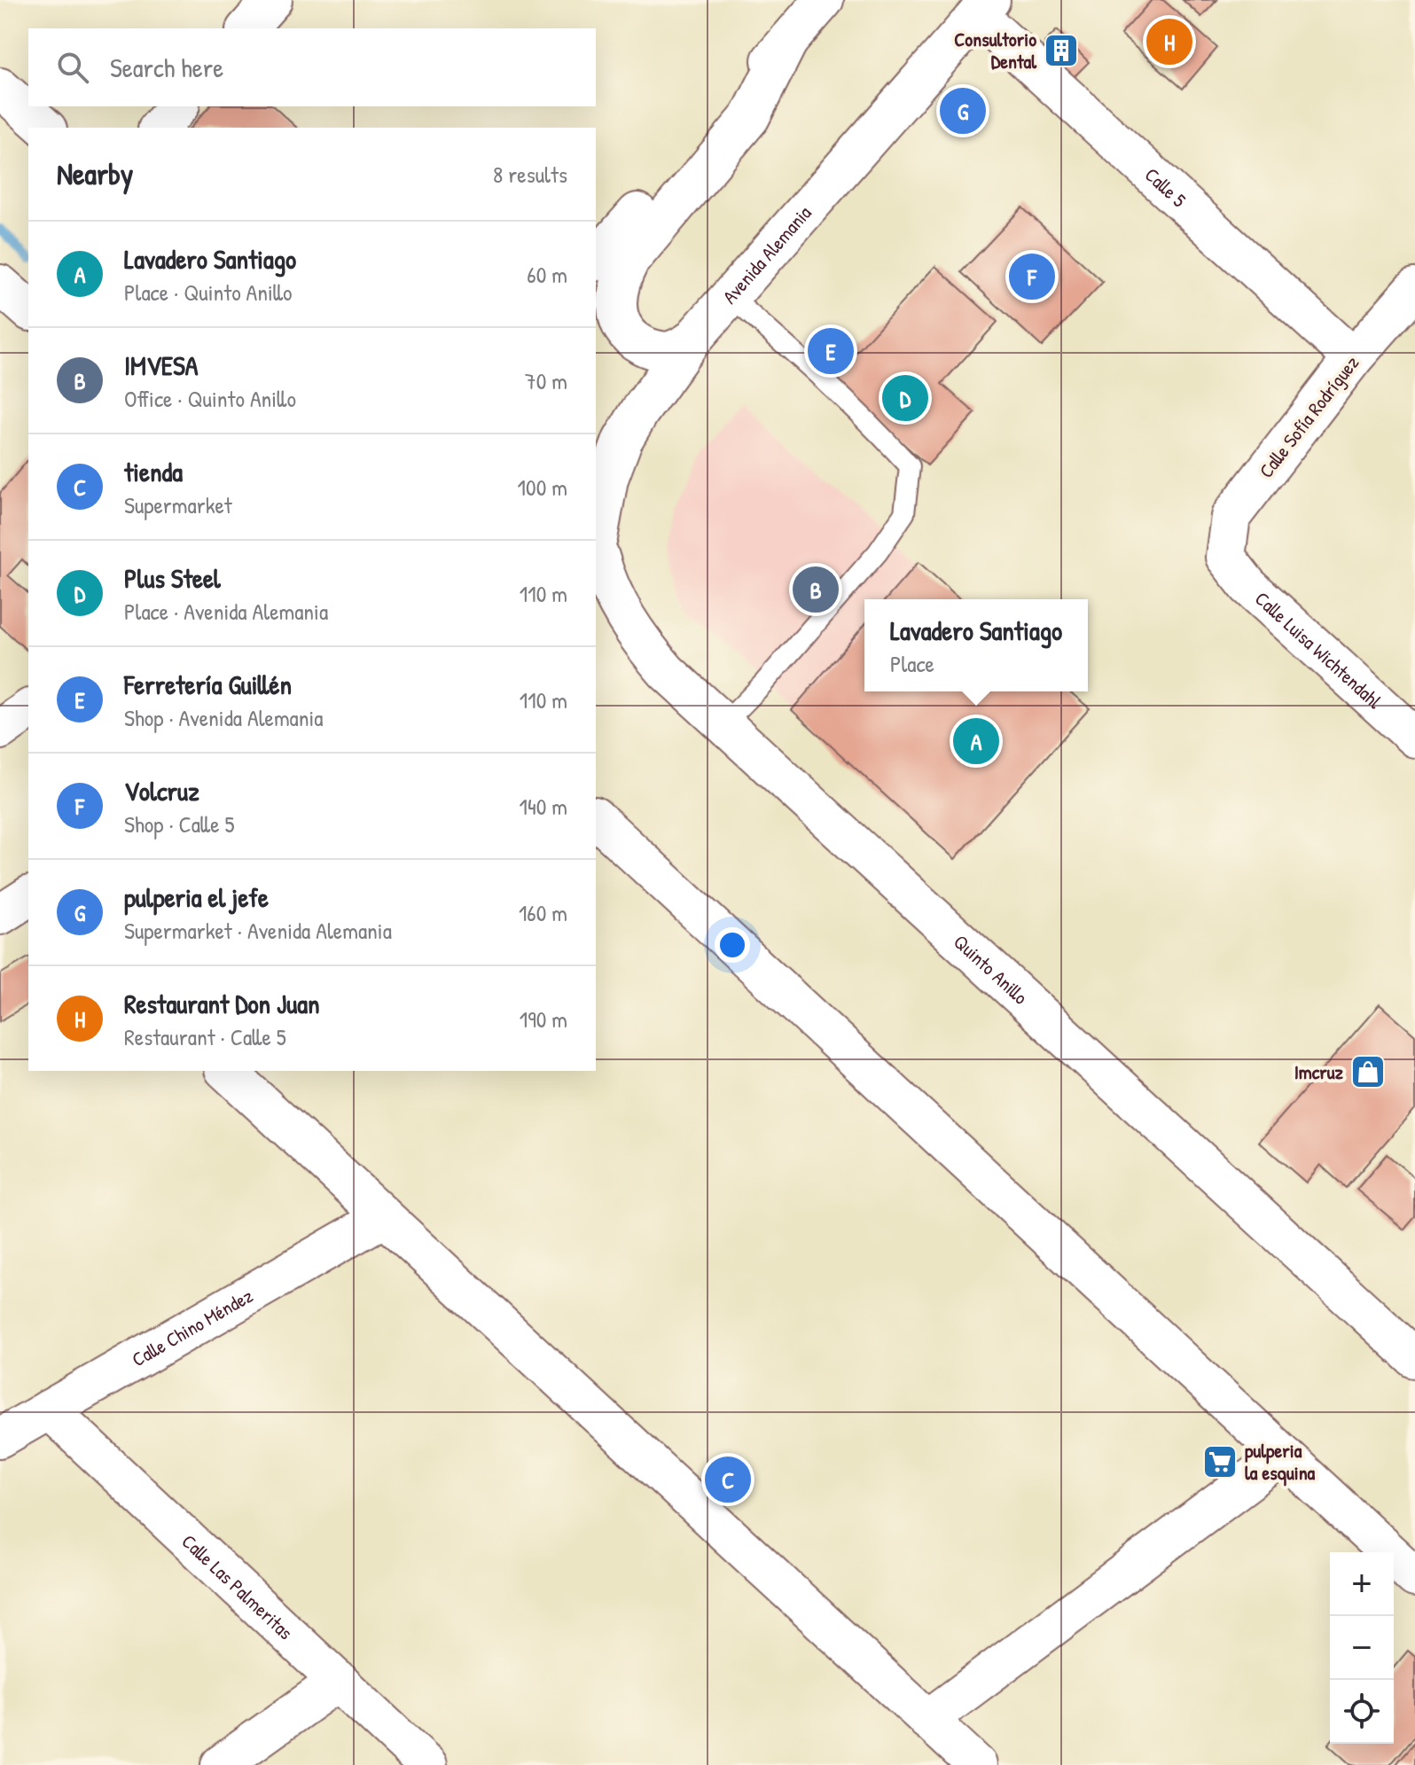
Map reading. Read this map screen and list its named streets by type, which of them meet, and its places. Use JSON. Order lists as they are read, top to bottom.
{
  "streets": {
    "main road": [
      "Calle 5",
      "Avenida Alemania",
      "Calle Sofía Rodríguez",
      "Calle Luisa Wichtendahl",
      "Quinto Anillo",
      "Calle Chino Méndez",
      "Calle Las Palmeritas"
    ]
  },
  "crossings": [
    ["Calle 5", "Avenida Alemania"],
    ["Calle 5", "Calle Sofía Rodríguez"],
    ["Avenida Alemania", "Quinto Anillo"],
    ["Calle Sofía Rodríguez", "Calle Luisa Wichtendahl"],
    ["Calle Chino Méndez", "Calle Las Palmeritas"]
  ],
  "places": {
    "building": ["Consultorio Dental"],
    "shop": ["Imcruz"],
    "supermarket": ["pulperia la esquina"]
  },
  "page": {
    "pins": [
      "H",
      "G",
      "F",
      "E",
      "D",
      "B",
      "A",
      "C"
    ],
    "search": "Search here",
    "heading": ["Nearby", "8 results"],
    "list": [
      {
        "mark": "A",
        "name": "Lavadero Santiago",
        "note": "Place · Quinto Anillo",
        "value": "60 m"
      },
      {
        "mark": "B",
        "name": "IMVESA",
        "note": "Office · Quinto Anillo",
        "value": "70 m"
      },
      {
        "mark": "C",
        "name": "tienda",
        "note": "Supermarket",
        "value": "100 m"
      },
      {
        "mark": "D",
        "name": "Plus Steel",
        "note": "Place · Avenida Alemania",
        "value": "110 m"
      },
      {
        "mark": "E",
        "name": "Ferretería Guillén",
        "note": "Shop · Avenida Alemania",
        "value": "110 m"
      },
      {
        "mark": "F",
        "name": "Volcruz",
        "note": "Shop · Calle 5",
        "value": "140 m"
      },
      {
        "mark": "G",
        "name": "pulperia el jefe",
        "note": "Supermarket · Avenida Alemania",
        "value": "160 m"
      },
      {
        "mark": "H",
        "name": "Restaurant Don Juan",
        "note": "Restaurant · Calle 5",
        "value": "190 m"
      }
    ],
    "popup": ["Lavadero Santiago", "Place"],
    "map_buttons": ["+", "−"]
  }
}
